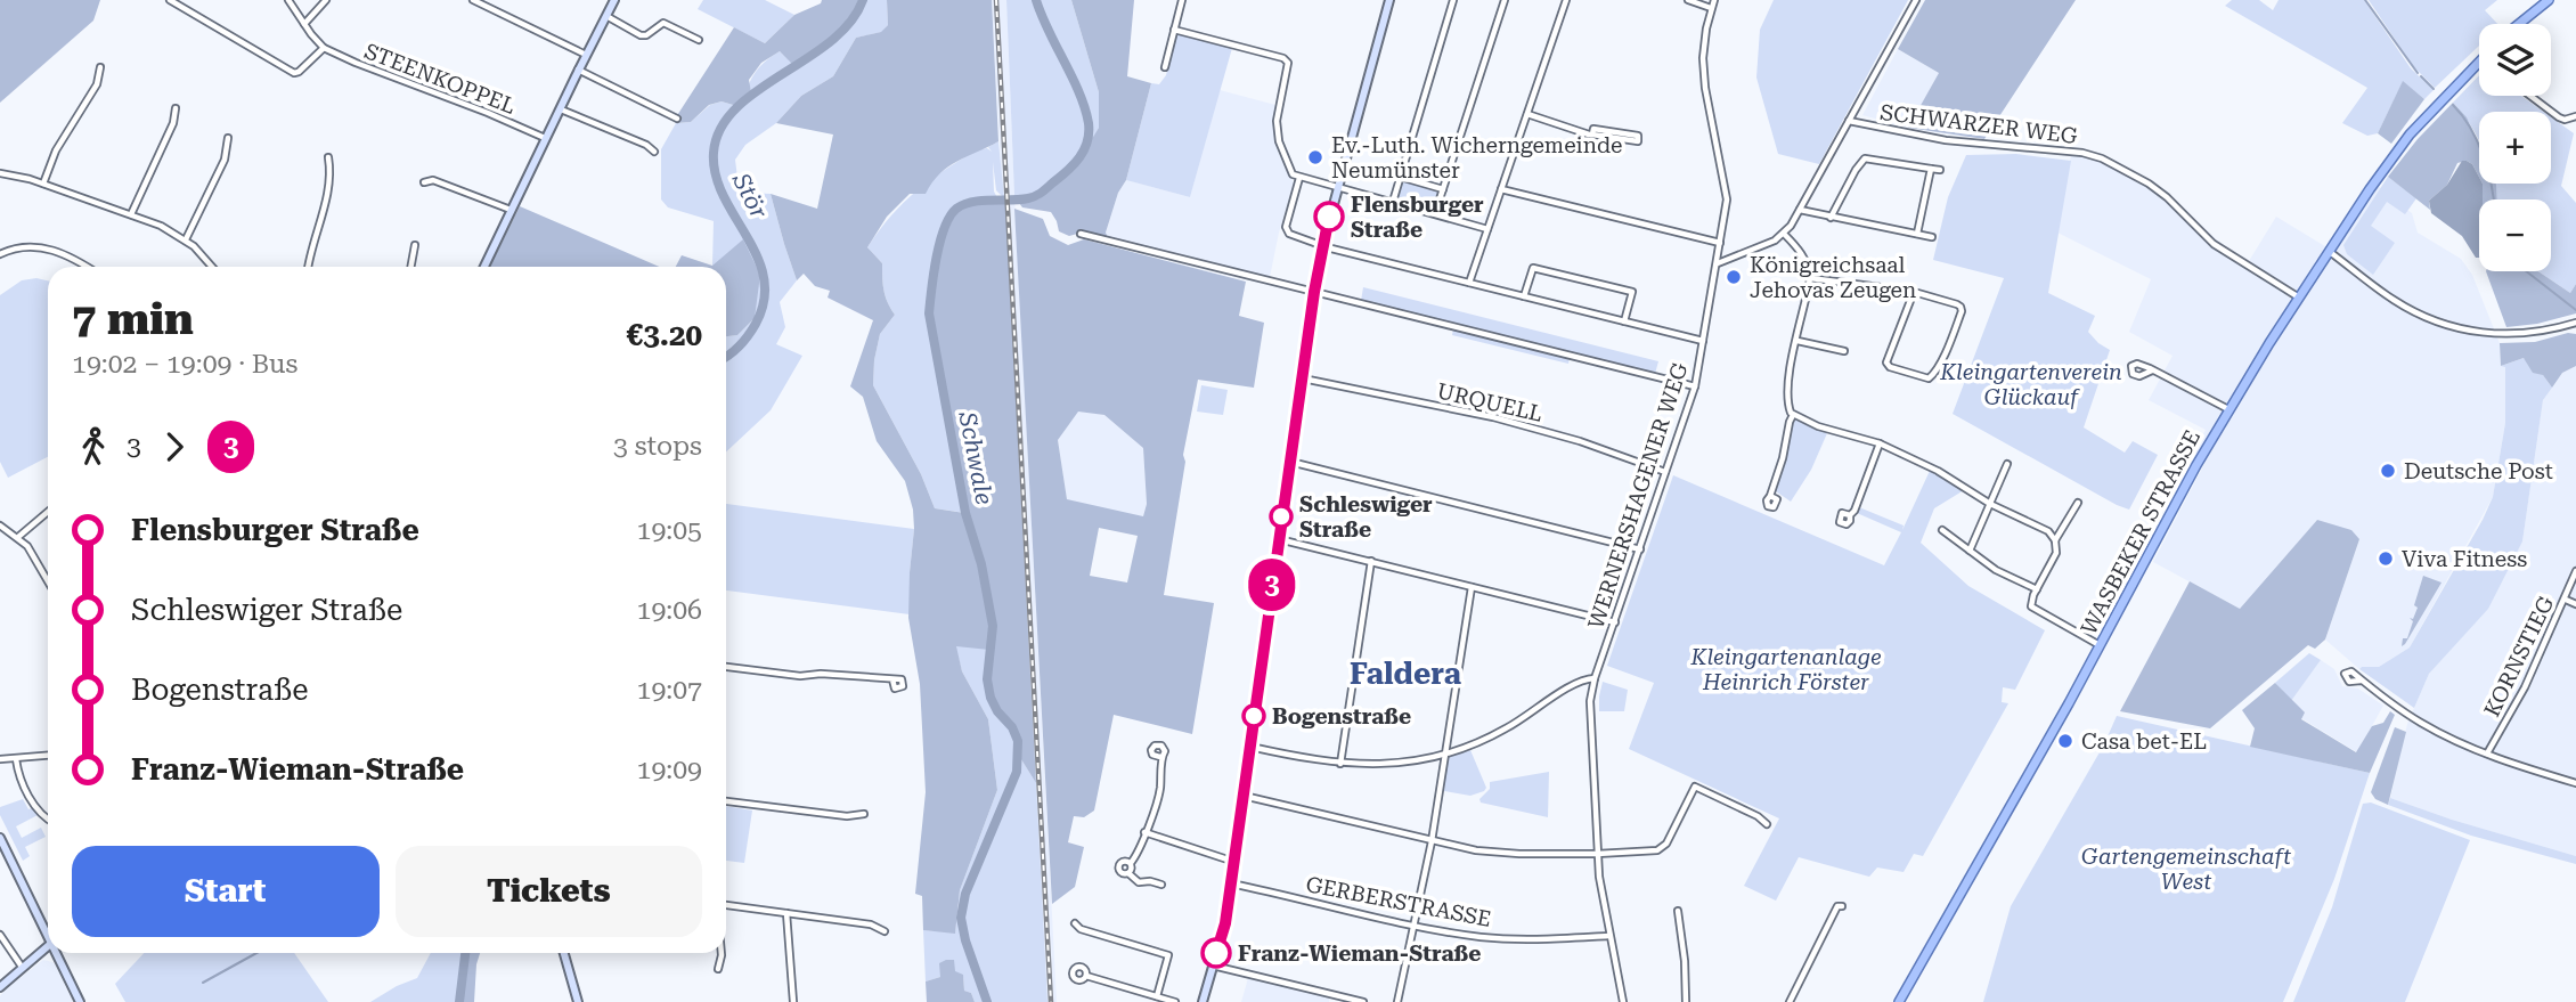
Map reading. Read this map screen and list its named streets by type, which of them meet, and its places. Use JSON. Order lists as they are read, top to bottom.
{
  "streets": {
    "main road": ["WASBEKER STRASSE"],
    "street": [
      "STEENKOPPEL",
      "SCHWARZER WEG",
      "URQUELL",
      "WERNERSHAGENER WEG",
      "KORNSTIEG",
      "GERBERSTRASSE"
    ]
  },
  "crossings": [
    ["SCHWARZER WEG", "WASBEKER STRASSE"],
    ["URQUELL", "WERNERSHAGENER WEG"],
    ["WERNERSHAGENER WEG", "GERBERSTRASSE"]
  ],
  "districts": ["Faldera"],
  "water": ["Stör", "Schwale"],
  "parks": ["Kleingartenverein Glückauf", "Kleingartenanlage Heinrich Förster", "Gartengemeinschaft West"],
  "places": [
    "Ev.-Luth. Wicherngemeinde Neumünster",
    "Flensburger Straße",
    "Königreichsaal Jehovas Zeugen",
    "Deutsche Post",
    "Schleswiger Straße",
    "Viva Fitness",
    "Bogenstraße",
    "Casa bet-EL",
    "Franz-Wieman-Straße"
  ],
  "lines": ["bus line 3"],
  "page": {
    "on_map": "3",
    "map_buttons": ["+", "−"],
    "heading": ["7 min", "19:02 – 19:09 · Bus", "€3.20"],
    "legs": ["3", "3", "3 stops"],
    "list": [
      {
        "name": "Flensburger Straße",
        "value": "19:05"
      },
      {
        "name": "Schleswiger Straße",
        "value": "19:06"
      },
      {
        "name": "Bogenstraße",
        "value": "19:07"
      },
      {
        "name": "Franz-Wieman-Straße",
        "value": "19:09"
      }
    ],
    "buttons": ["Start", "Tickets"]
  }
}
